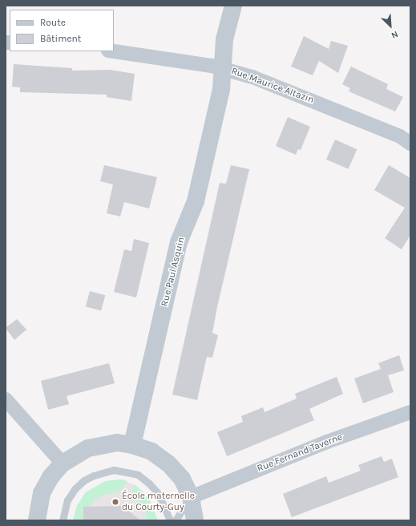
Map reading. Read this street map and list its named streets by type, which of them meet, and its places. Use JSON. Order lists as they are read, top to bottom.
{
  "streets": {
    "street": ["Rue Maurice Altazin", "Rue Paul Asquin", "Rue Fernand Taverne"]
  },
  "crossings": [
    ["Rue Maurice Altazin", "Rue Paul Asquin"]
  ],
  "places": ["École maternelle du Courty-Guy"],
  "legend": ["Route", "Bâtiment"],
  "north": "bottom right"
}
